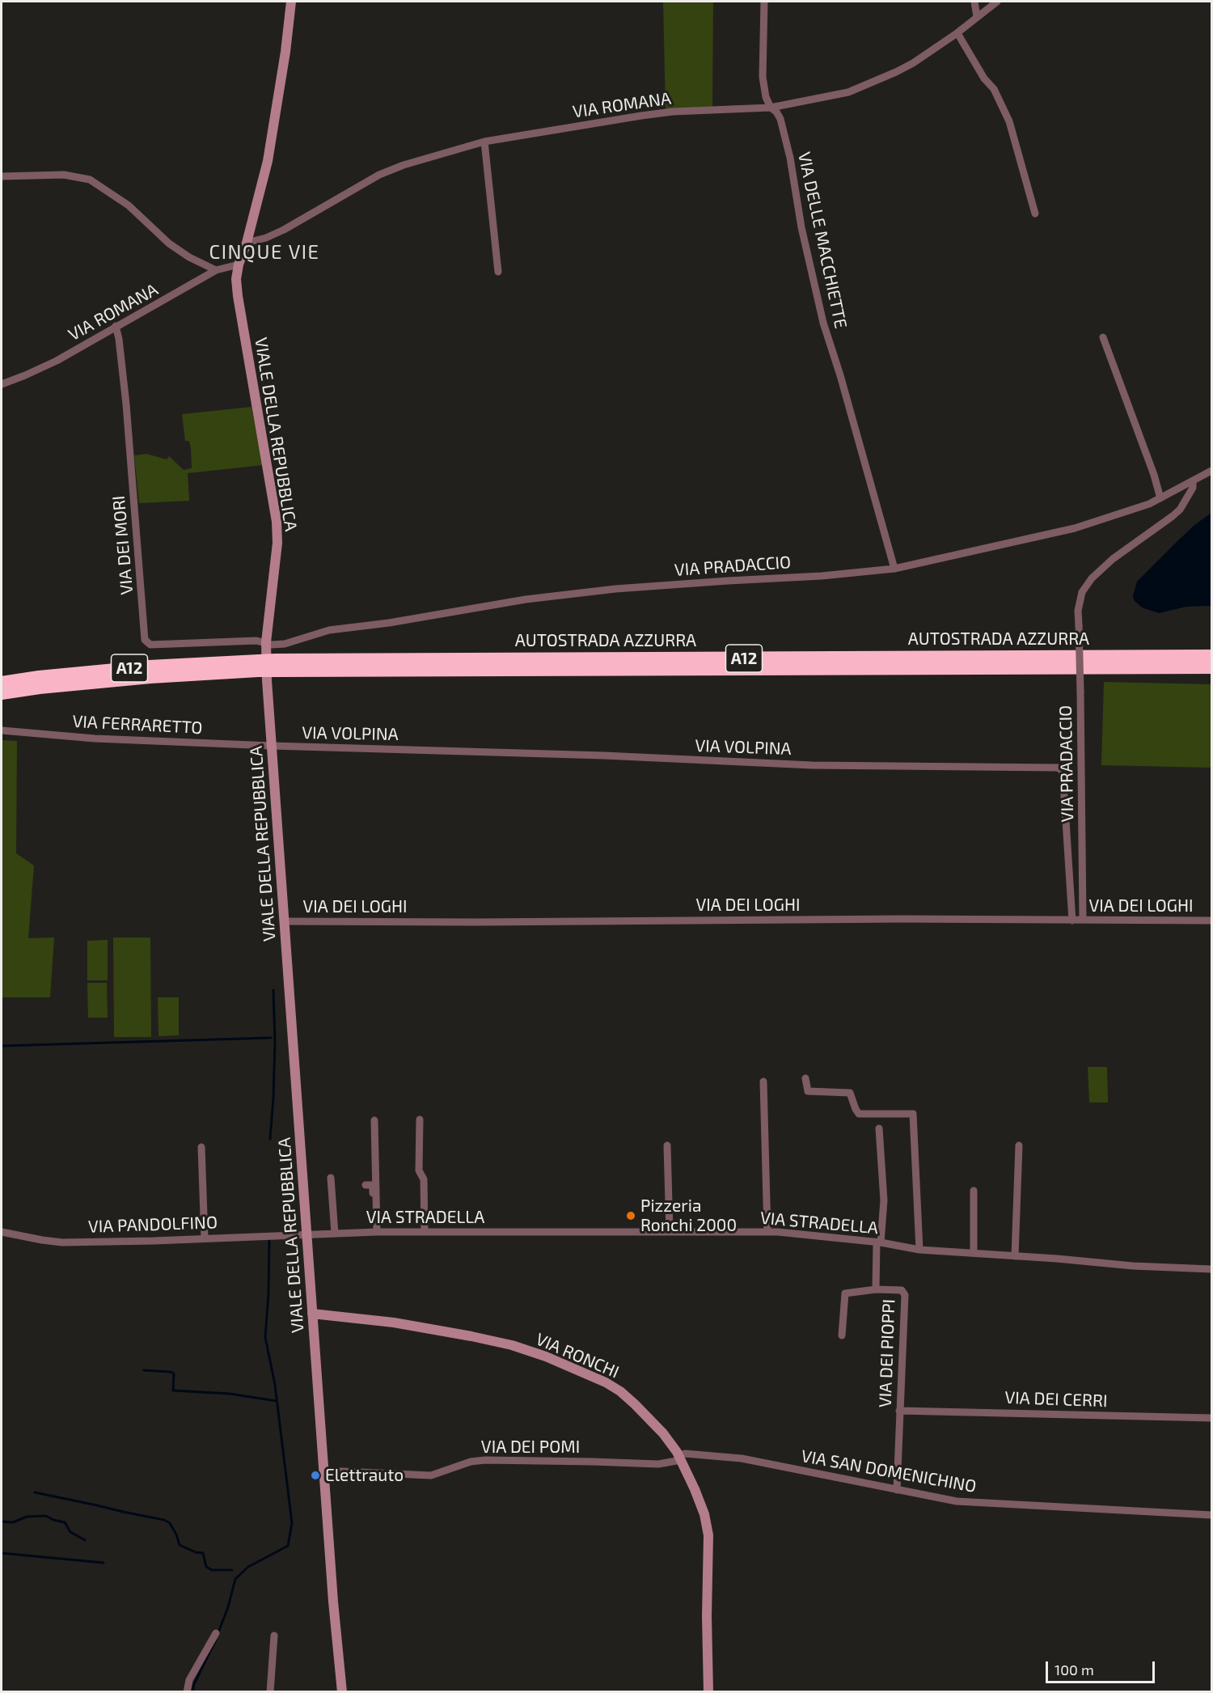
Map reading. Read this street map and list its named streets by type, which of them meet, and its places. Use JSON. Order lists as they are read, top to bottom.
{
  "streets": {
    "highway": ["AUTOSTRADA AZZURRA", "A12"],
    "main road": ["VIALE DELLA REPUBBLICA", "VIA RONCHI"],
    "street": [
      "VIA ROMANA",
      "VIA DELLE MACCHIETTE",
      "VIA DEI MORI",
      "VIA PRADACCIO",
      "VIA FERRARETTO",
      "VIA VOLPINA",
      "VIA DEI LOGHI",
      "VIA STRADELLA",
      "VIA PANDOLFINO",
      "VIA DEI PIOPPI",
      "VIA DEI CERRI",
      "VIA DEI POMI",
      "VIA SAN DOMENICHINO"
    ]
  },
  "crossings": [
    ["VIA ROMANA", "VIA DELLE MACCHIETTE"],
    ["VIA ROMANA", "VIALE DELLA REPUBBLICA"],
    ["VIA ROMANA", "VIA DEI MORI"],
    ["VIA DELLE MACCHIETTE", "VIA PRADACCIO"],
    ["VIALE DELLA REPUBBLICA", "VIA DEI MORI"],
    ["VIALE DELLA REPUBBLICA", "VIA PRADACCIO"],
    ["VIALE DELLA REPUBBLICA", "VIA FERRARETTO"],
    ["VIALE DELLA REPUBBLICA", "VIA VOLPINA"],
    ["VIALE DELLA REPUBBLICA", "VIA DEI LOGHI"],
    ["VIALE DELLA REPUBBLICA", "VIA STRADELLA"],
    ["VIALE DELLA REPUBBLICA", "VIA PANDOLFINO"],
    ["VIALE DELLA REPUBBLICA", "VIA RONCHI"],
    ["VIALE DELLA REPUBBLICA", "VIA DEI POMI"],
    ["VIA DEI MORI", "VIA PRADACCIO"],
    ["VIA PRADACCIO", "VIA DEI LOGHI"],
    ["VIA FERRARETTO", "VIA VOLPINA"],
    ["VIA VOLPINA", "VIA DEI LOGHI"],
    ["VIA STRADELLA", "VIA PANDOLFINO"],
    ["VIA STRADELLA", "VIA DEI PIOPPI"],
    ["VIA DEI PIOPPI", "VIA DEI CERRI"],
    ["VIA DEI PIOPPI", "VIA SAN DOMENICHINO"],
    ["VIA RONCHI", "VIA DEI POMI"],
    ["VIA RONCHI", "VIA SAN DOMENICHINO"],
    ["VIA DEI POMI", "VIA SAN DOMENICHINO"]
  ],
  "districts": ["CINQUE VIE"],
  "places": ["Pizzeria Ronchi 2000", "Elettrauto"],
  "scale_bar": "100 m"
}
